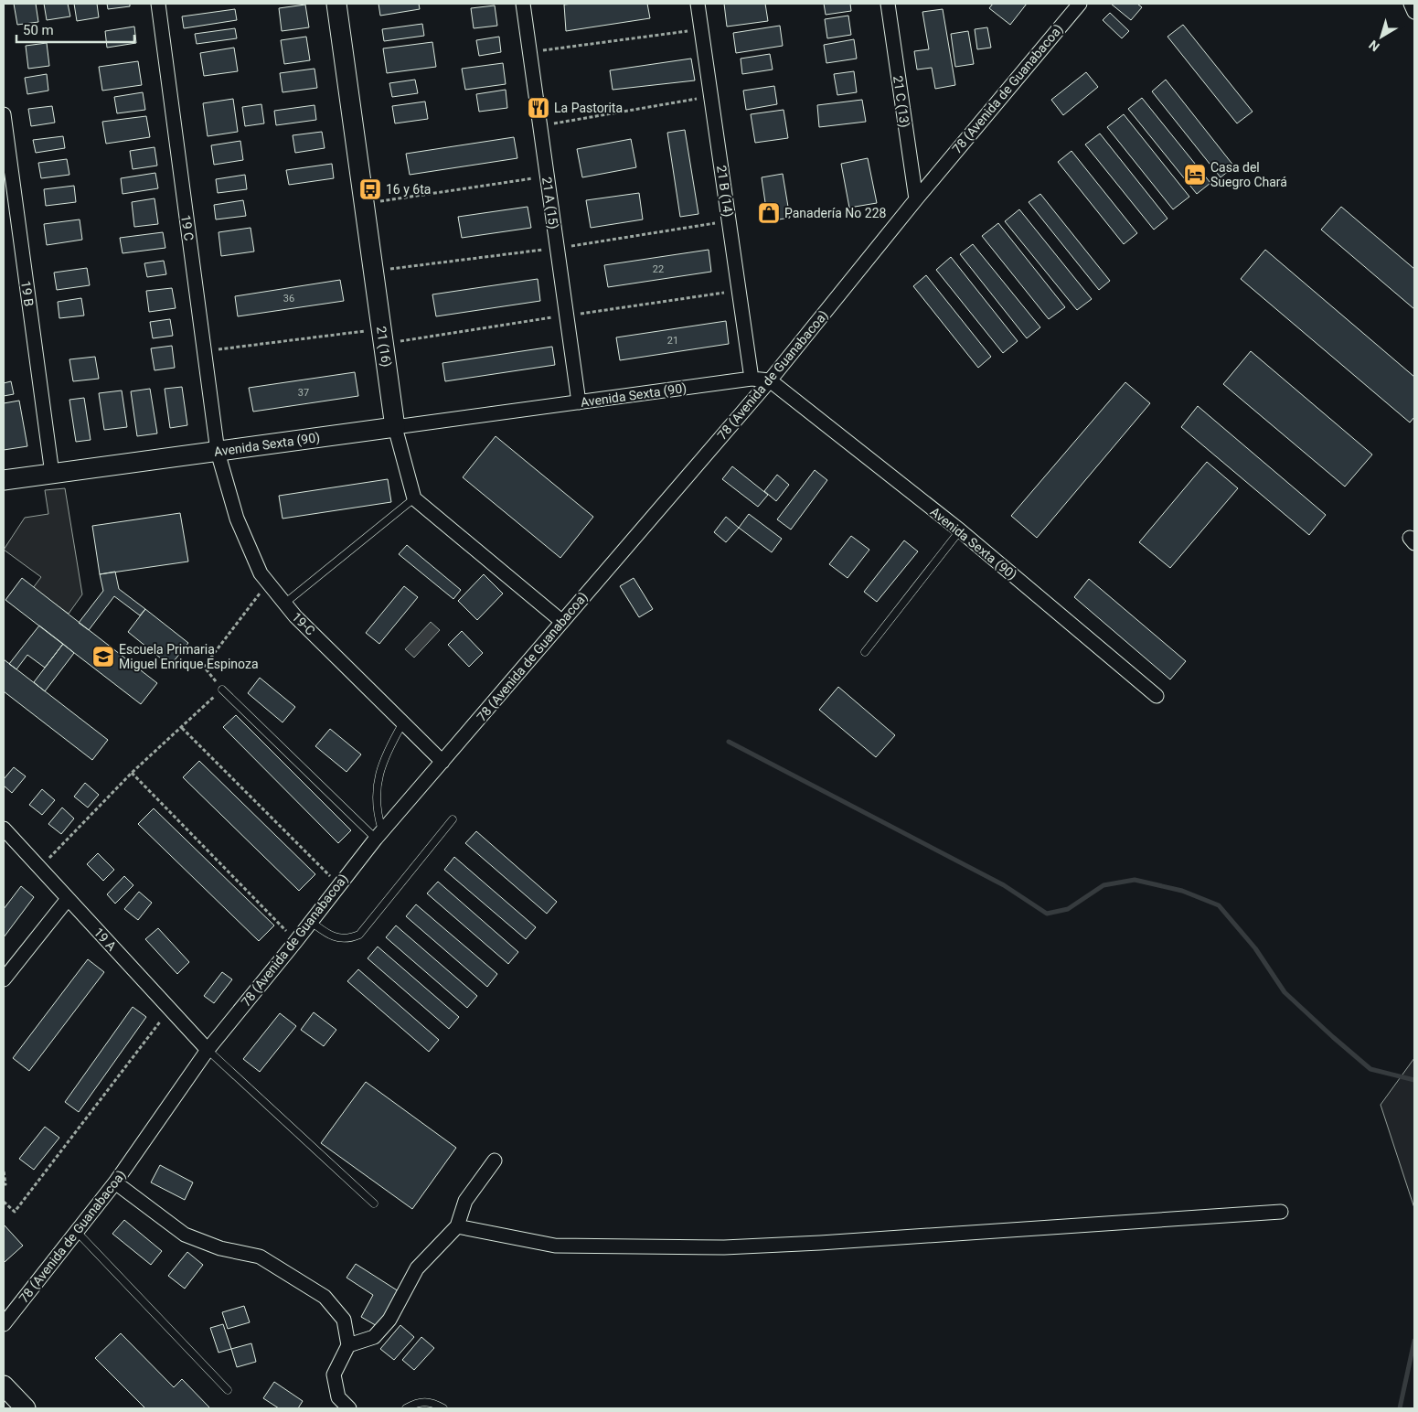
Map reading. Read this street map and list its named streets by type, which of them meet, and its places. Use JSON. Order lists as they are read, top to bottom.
{
  "streets": {
    "street": [
      "78 (Avenida de Guanabacoa)",
      "21 C (13)",
      "21 B (14)",
      "21 A (15)",
      "19 C",
      "19 B",
      "21 (16)",
      "Avenida Sexta (90)",
      "19-C",
      "19 A"
    ]
  },
  "crossings": [
    ["78 (Avenida de Guanabacoa)", "21 C (13)"],
    ["78 (Avenida de Guanabacoa)", "Avenida Sexta (90)"],
    ["78 (Avenida de Guanabacoa)", "19-C"],
    ["78 (Avenida de Guanabacoa)", "19 A"],
    ["21 B (14)", "Avenida Sexta (90)"],
    ["21 A (15)", "Avenida Sexta (90)"],
    ["19 C", "Avenida Sexta (90)"],
    ["19 C", "19-C"],
    ["19 B", "Avenida Sexta (90)"],
    ["21 (16)", "Avenida Sexta (90)"],
    ["Avenida Sexta (90)", "19-C"]
  ],
  "places": {
    "restaurant": ["La Pastorita"],
    "hotel": ["Casa del Suegro Chará"],
    "bus stop": ["16 y 6ta"],
    "shop": ["Panadería No 228"],
    "school or university": ["Escuela Primaria Miguel Enrique Espinoza"]
  },
  "house_numbers": [
    "22",
    "36",
    "21",
    "37"
  ],
  "scale_bar": "50 m",
  "north": "bottom left"
}
